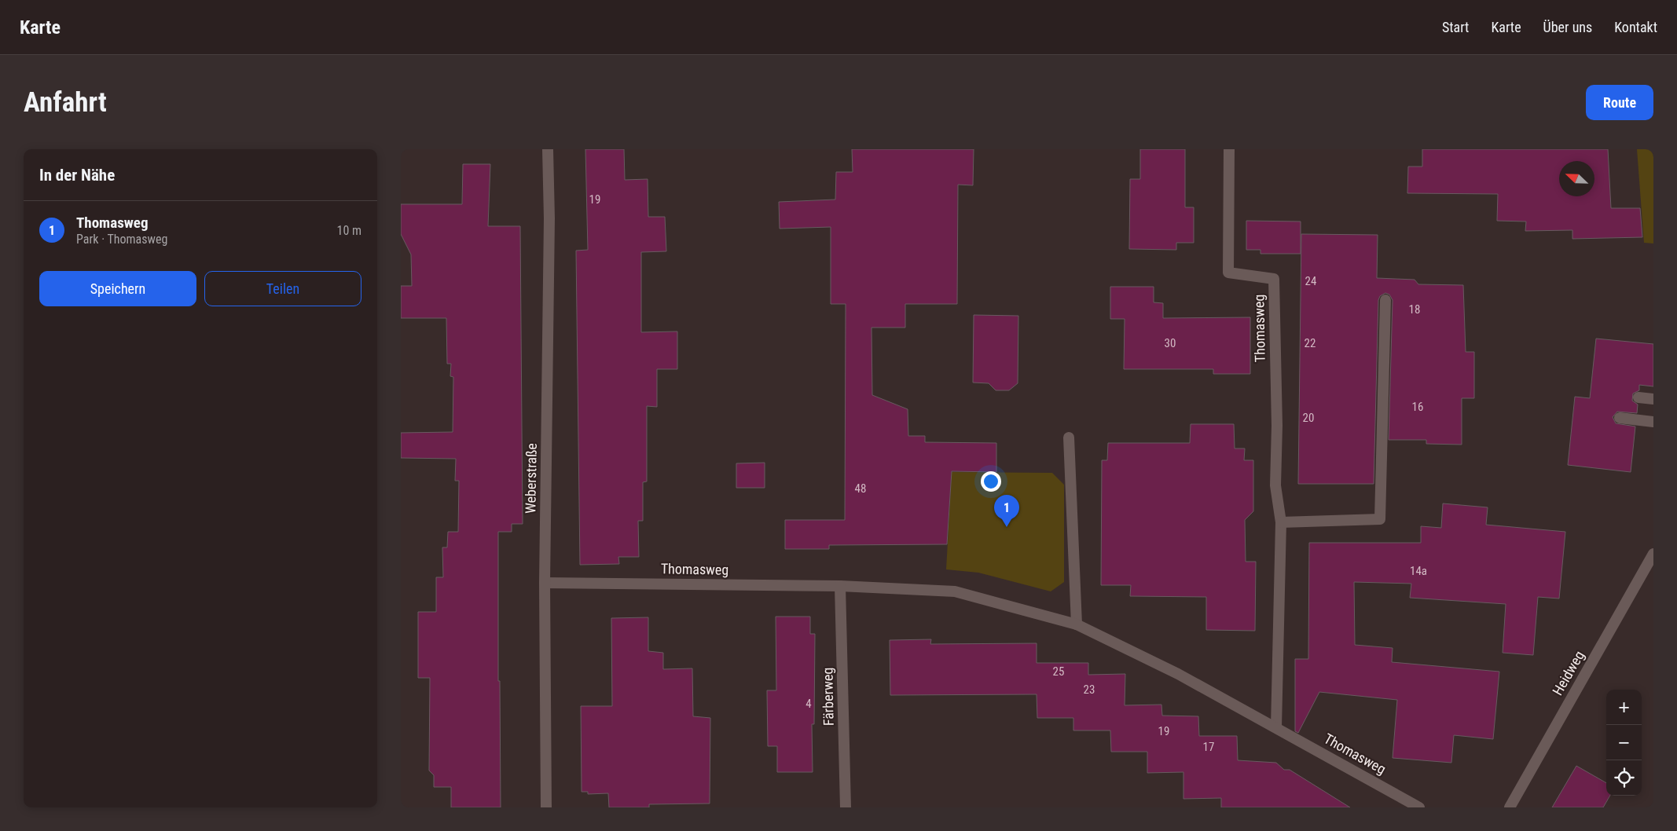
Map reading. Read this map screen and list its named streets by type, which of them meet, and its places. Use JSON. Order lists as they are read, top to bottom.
{
  "streets": {
    "street": [
      "Thomasweg",
      "Weberstraße",
      "Heidweg",
      "Färberweg"
    ]
  },
  "crossings": [
    ["Thomasweg", "Weberstraße"],
    ["Thomasweg", "Färberweg"]
  ],
  "house_numbers": [
    "19",
    "24",
    "18",
    "30",
    "22",
    "16",
    "20",
    "48",
    "14a",
    "25",
    "23",
    "4",
    "19",
    "17"
  ],
  "north": "top left",
  "page": {
    "header": "Karte",
    "nav": [
      "Start",
      "Karte",
      "Über uns",
      "Kontakt"
    ],
    "buttons": [
      "Route",
      ["Speichern", "Teilen"]
    ],
    "title": "Anfahrt",
    "heading": "In der Nähe",
    "list": [
      {
        "mark": "1",
        "name": "Thomasweg",
        "note": "Park · Thomasweg",
        "value": "10 m"
      }
    ],
    "pins": "1",
    "map_buttons": ["+", "−"]
  }
}
